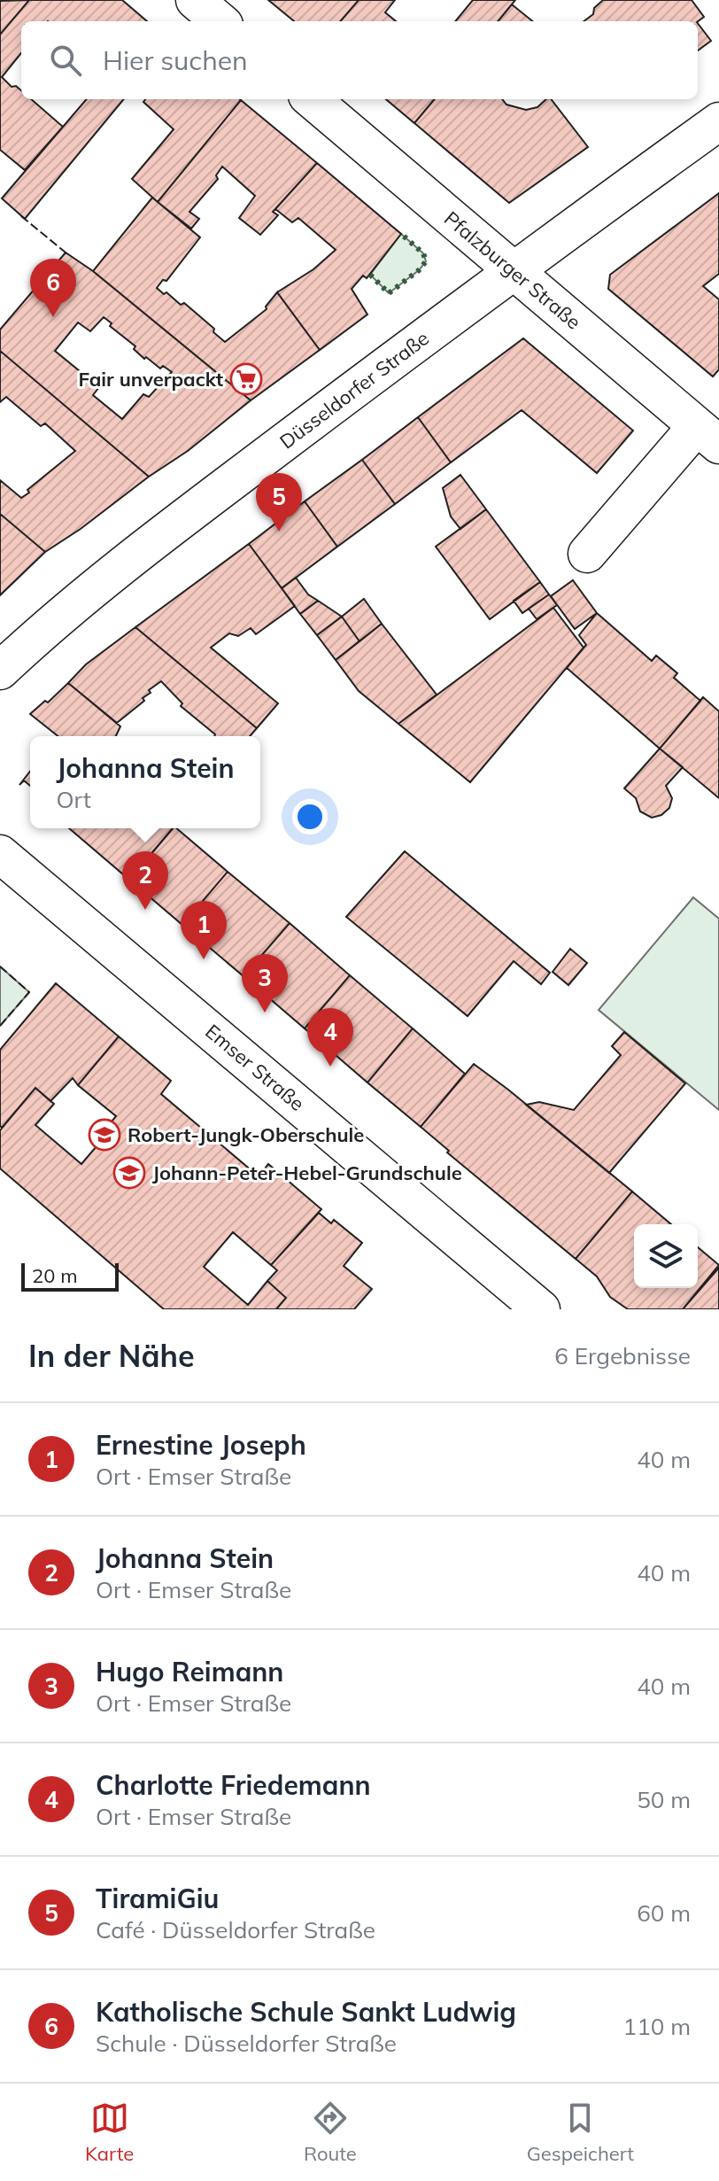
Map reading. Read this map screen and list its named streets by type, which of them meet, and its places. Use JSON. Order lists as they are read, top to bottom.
{
  "streets": {
    "street": ["Pfalzburger Straße", "Düsseldorfer Straße", "Emser Straße"]
  },
  "crossings": [
    ["Pfalzburger Straße", "Düsseldorfer Straße"]
  ],
  "places": {
    "supermarket": ["Fair unverpackt"],
    "school or university": ["Robert-Jungk-Oberschule", "Johann-Peter-Hebel-Grundschule"]
  },
  "scale_bar": "20 m",
  "page": {
    "search": "Hier suchen",
    "pins": [
      "6",
      "5",
      "2",
      "1",
      "3",
      "4"
    ],
    "popup": ["Johanna Stein", "Ort"],
    "scale": "20 m",
    "heading": ["In der Nähe", "6 Ergebnisse"],
    "list": [
      {
        "mark": "1",
        "name": "Ernestine Joseph",
        "note": "Ort · Emser Straße",
        "value": "40 m"
      },
      {
        "mark": "2",
        "name": "Johanna Stein",
        "note": "Ort · Emser Straße",
        "value": "40 m"
      },
      {
        "mark": "3",
        "name": "Hugo Reimann",
        "note": "Ort · Emser Straße",
        "value": "40 m"
      },
      {
        "mark": "4",
        "name": "Charlotte Friedemann",
        "note": "Ort · Emser Straße",
        "value": "50 m"
      },
      {
        "mark": "5",
        "name": "TiramiGiu",
        "note": "Café · Düsseldorfer Straße",
        "value": "60 m"
      },
      {
        "mark": "6",
        "name": "Katholische Schule Sankt Ludwig",
        "note": "Schule · Düsseldorfer Straße",
        "value": "110 m"
      }
    ],
    "nav": ["Karte", "Route", "Gespeichert"]
  }
}
